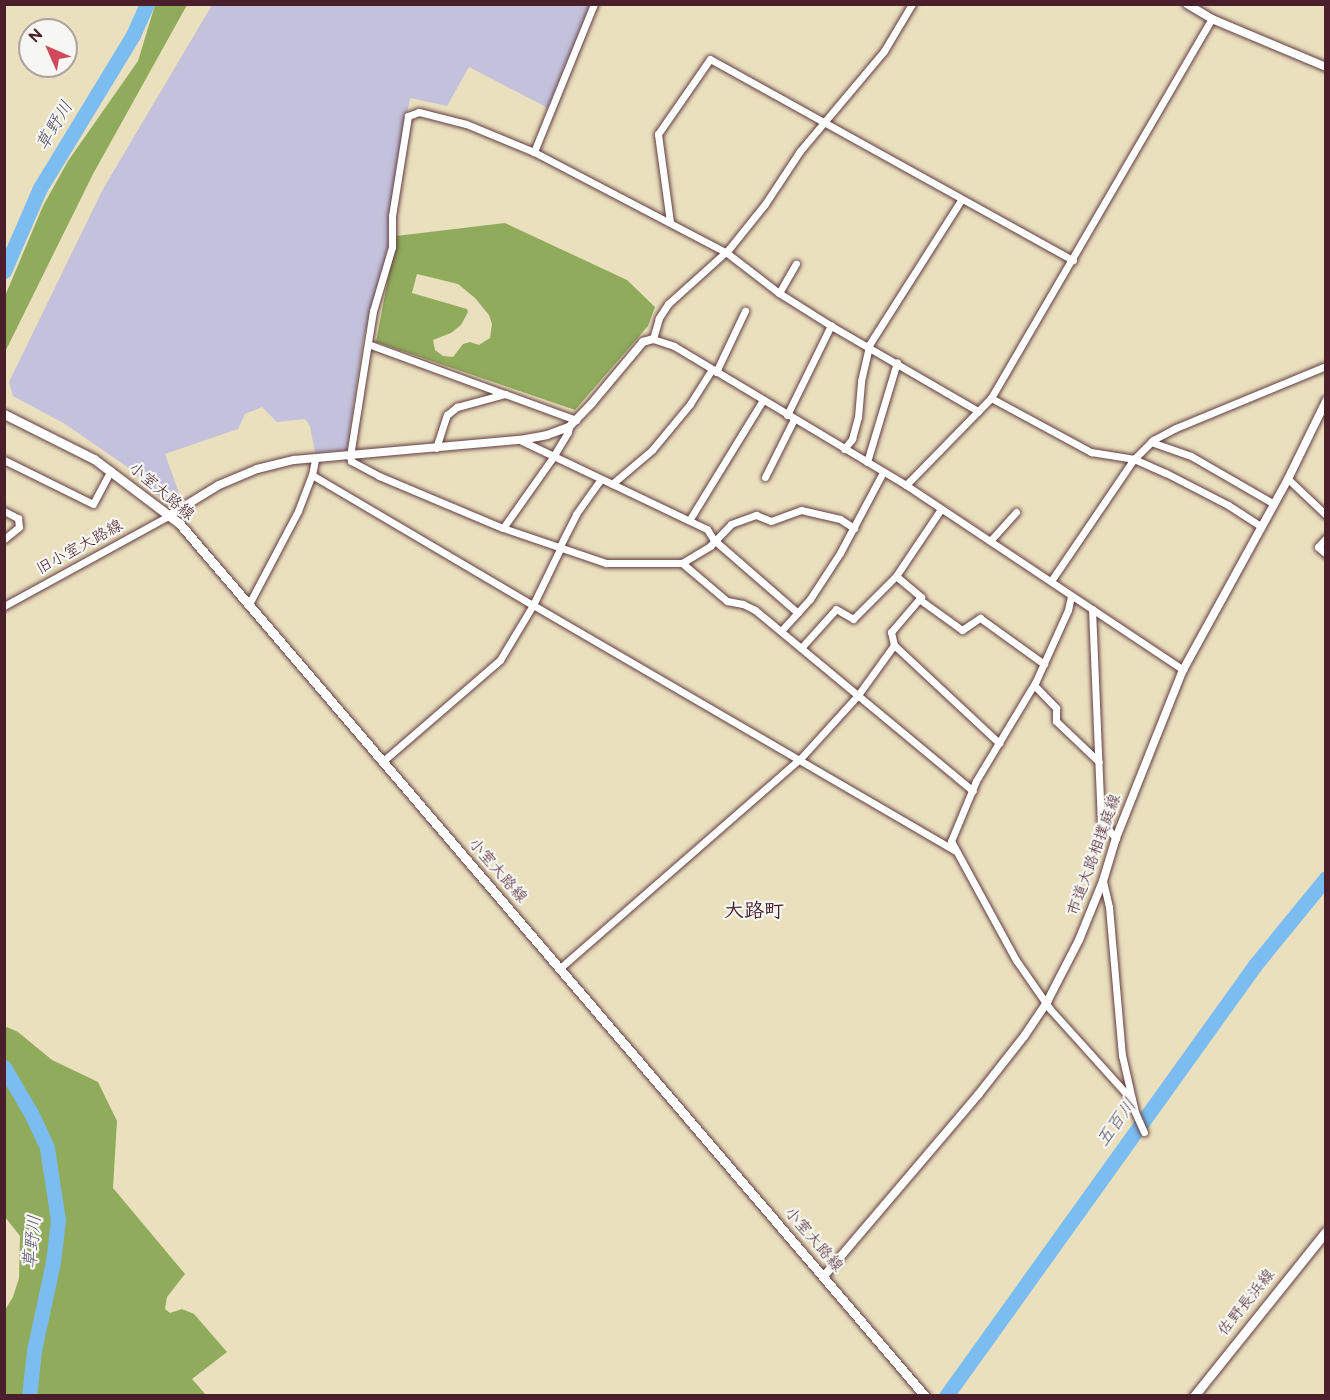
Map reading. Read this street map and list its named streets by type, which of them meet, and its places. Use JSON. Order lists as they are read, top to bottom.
{
  "streets": {
    "main road": ["小室大路線", "佐野長浜線"],
    "street": ["旧小室大路線", "市道大路相撲庭線"]
  },
  "crossings": [
    ["小室大路線", "旧小室大路線"],
    ["小室大路線", "市道大路相撲庭線"]
  ],
  "districts": ["大路町"],
  "water": ["草野川", "五百川"],
  "north": "top left"
}
